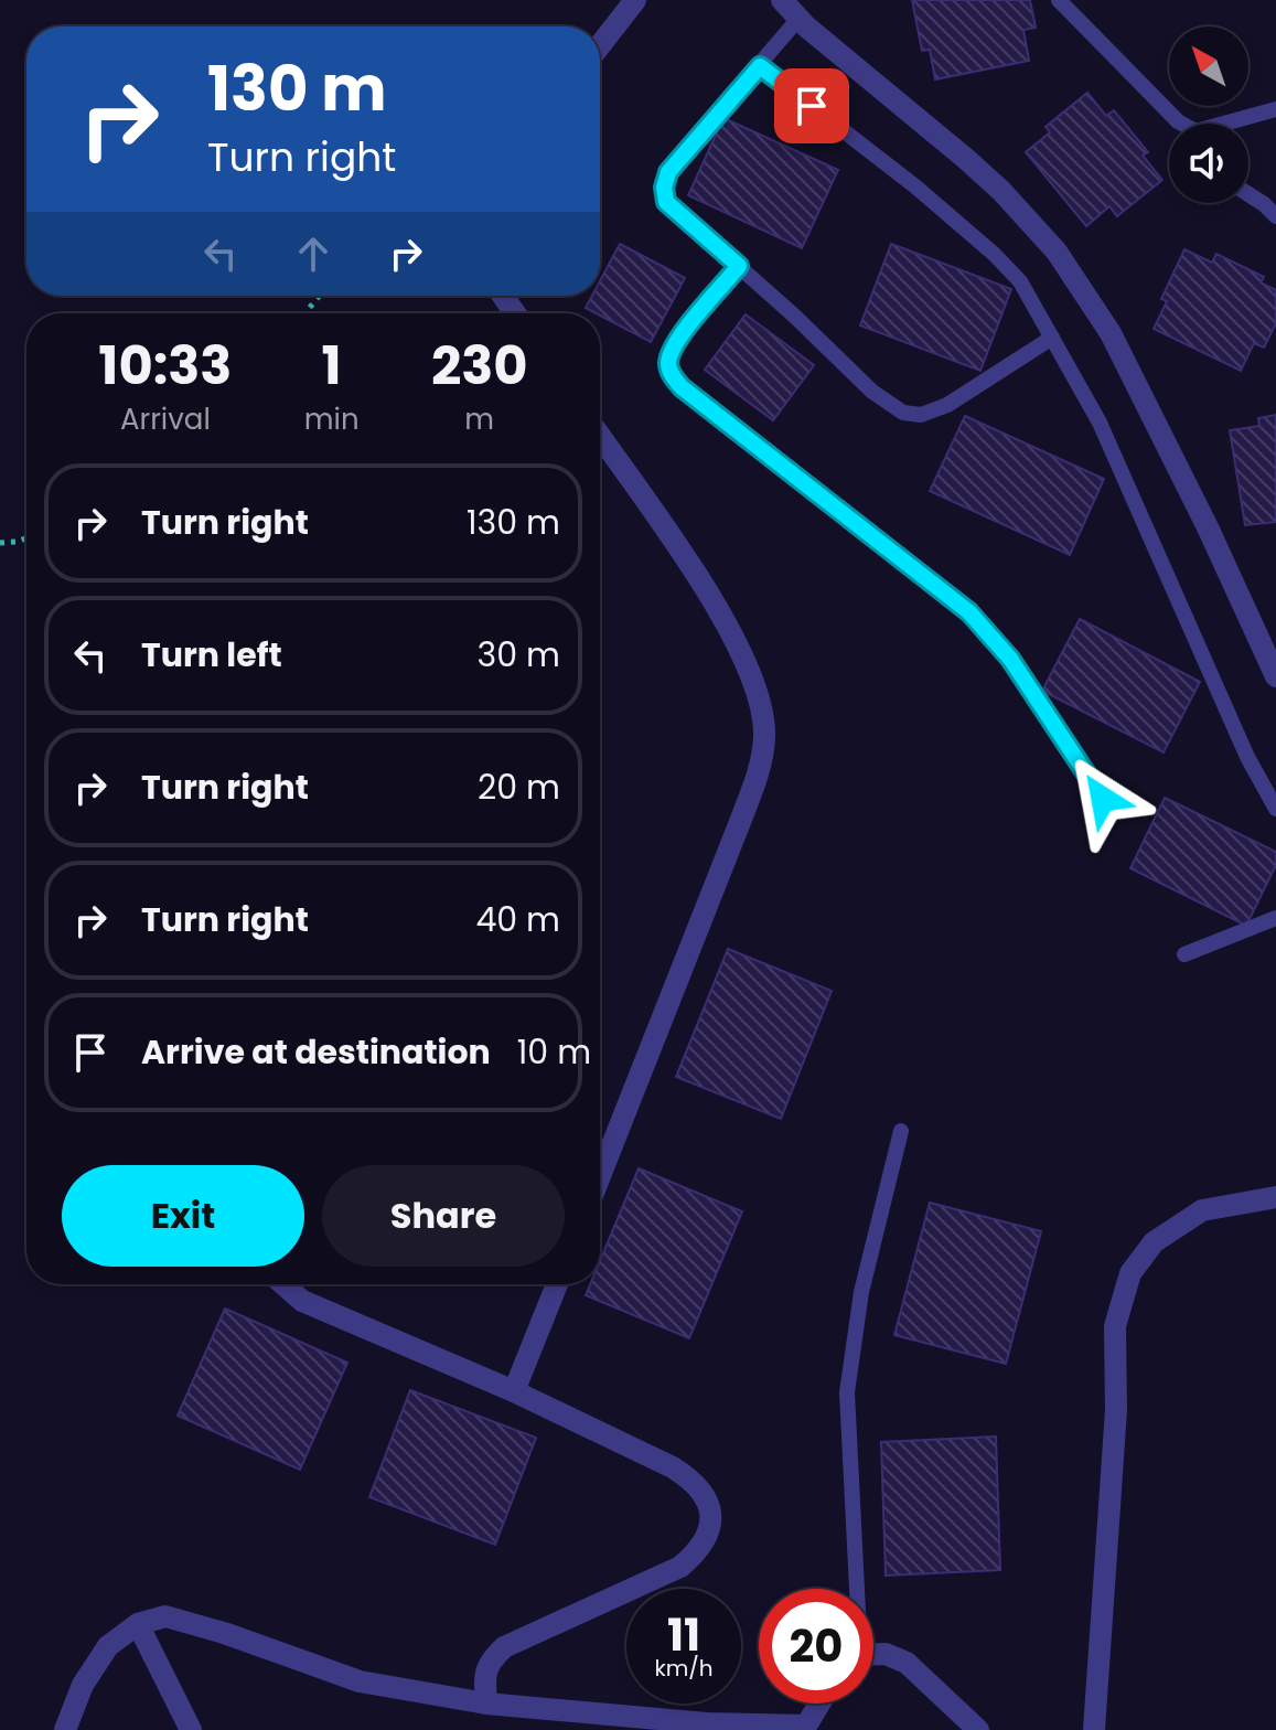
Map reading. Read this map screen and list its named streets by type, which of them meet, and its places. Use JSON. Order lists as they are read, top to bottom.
{
  "north": "top left",
  "page": {
    "turn": ["130 m", "Turn right"],
    "eta": [
      "10:33",
      "Arrival",
      "1",
      "min",
      "230",
      "m"
    ],
    "list": [
      {
        "name": "Turn right",
        "value": "130 m"
      },
      {
        "name": "Turn left",
        "value": "30 m"
      },
      {
        "name": "Turn right",
        "value": "20 m"
      },
      {
        "name": "Turn right",
        "value": "40 m"
      },
      {
        "name": "Arrive at destination",
        "value": "10 m"
      }
    ],
    "buttons": ["Exit", "Share"],
    "speed": "11 km/h",
    "limit": "20"
  }
}
